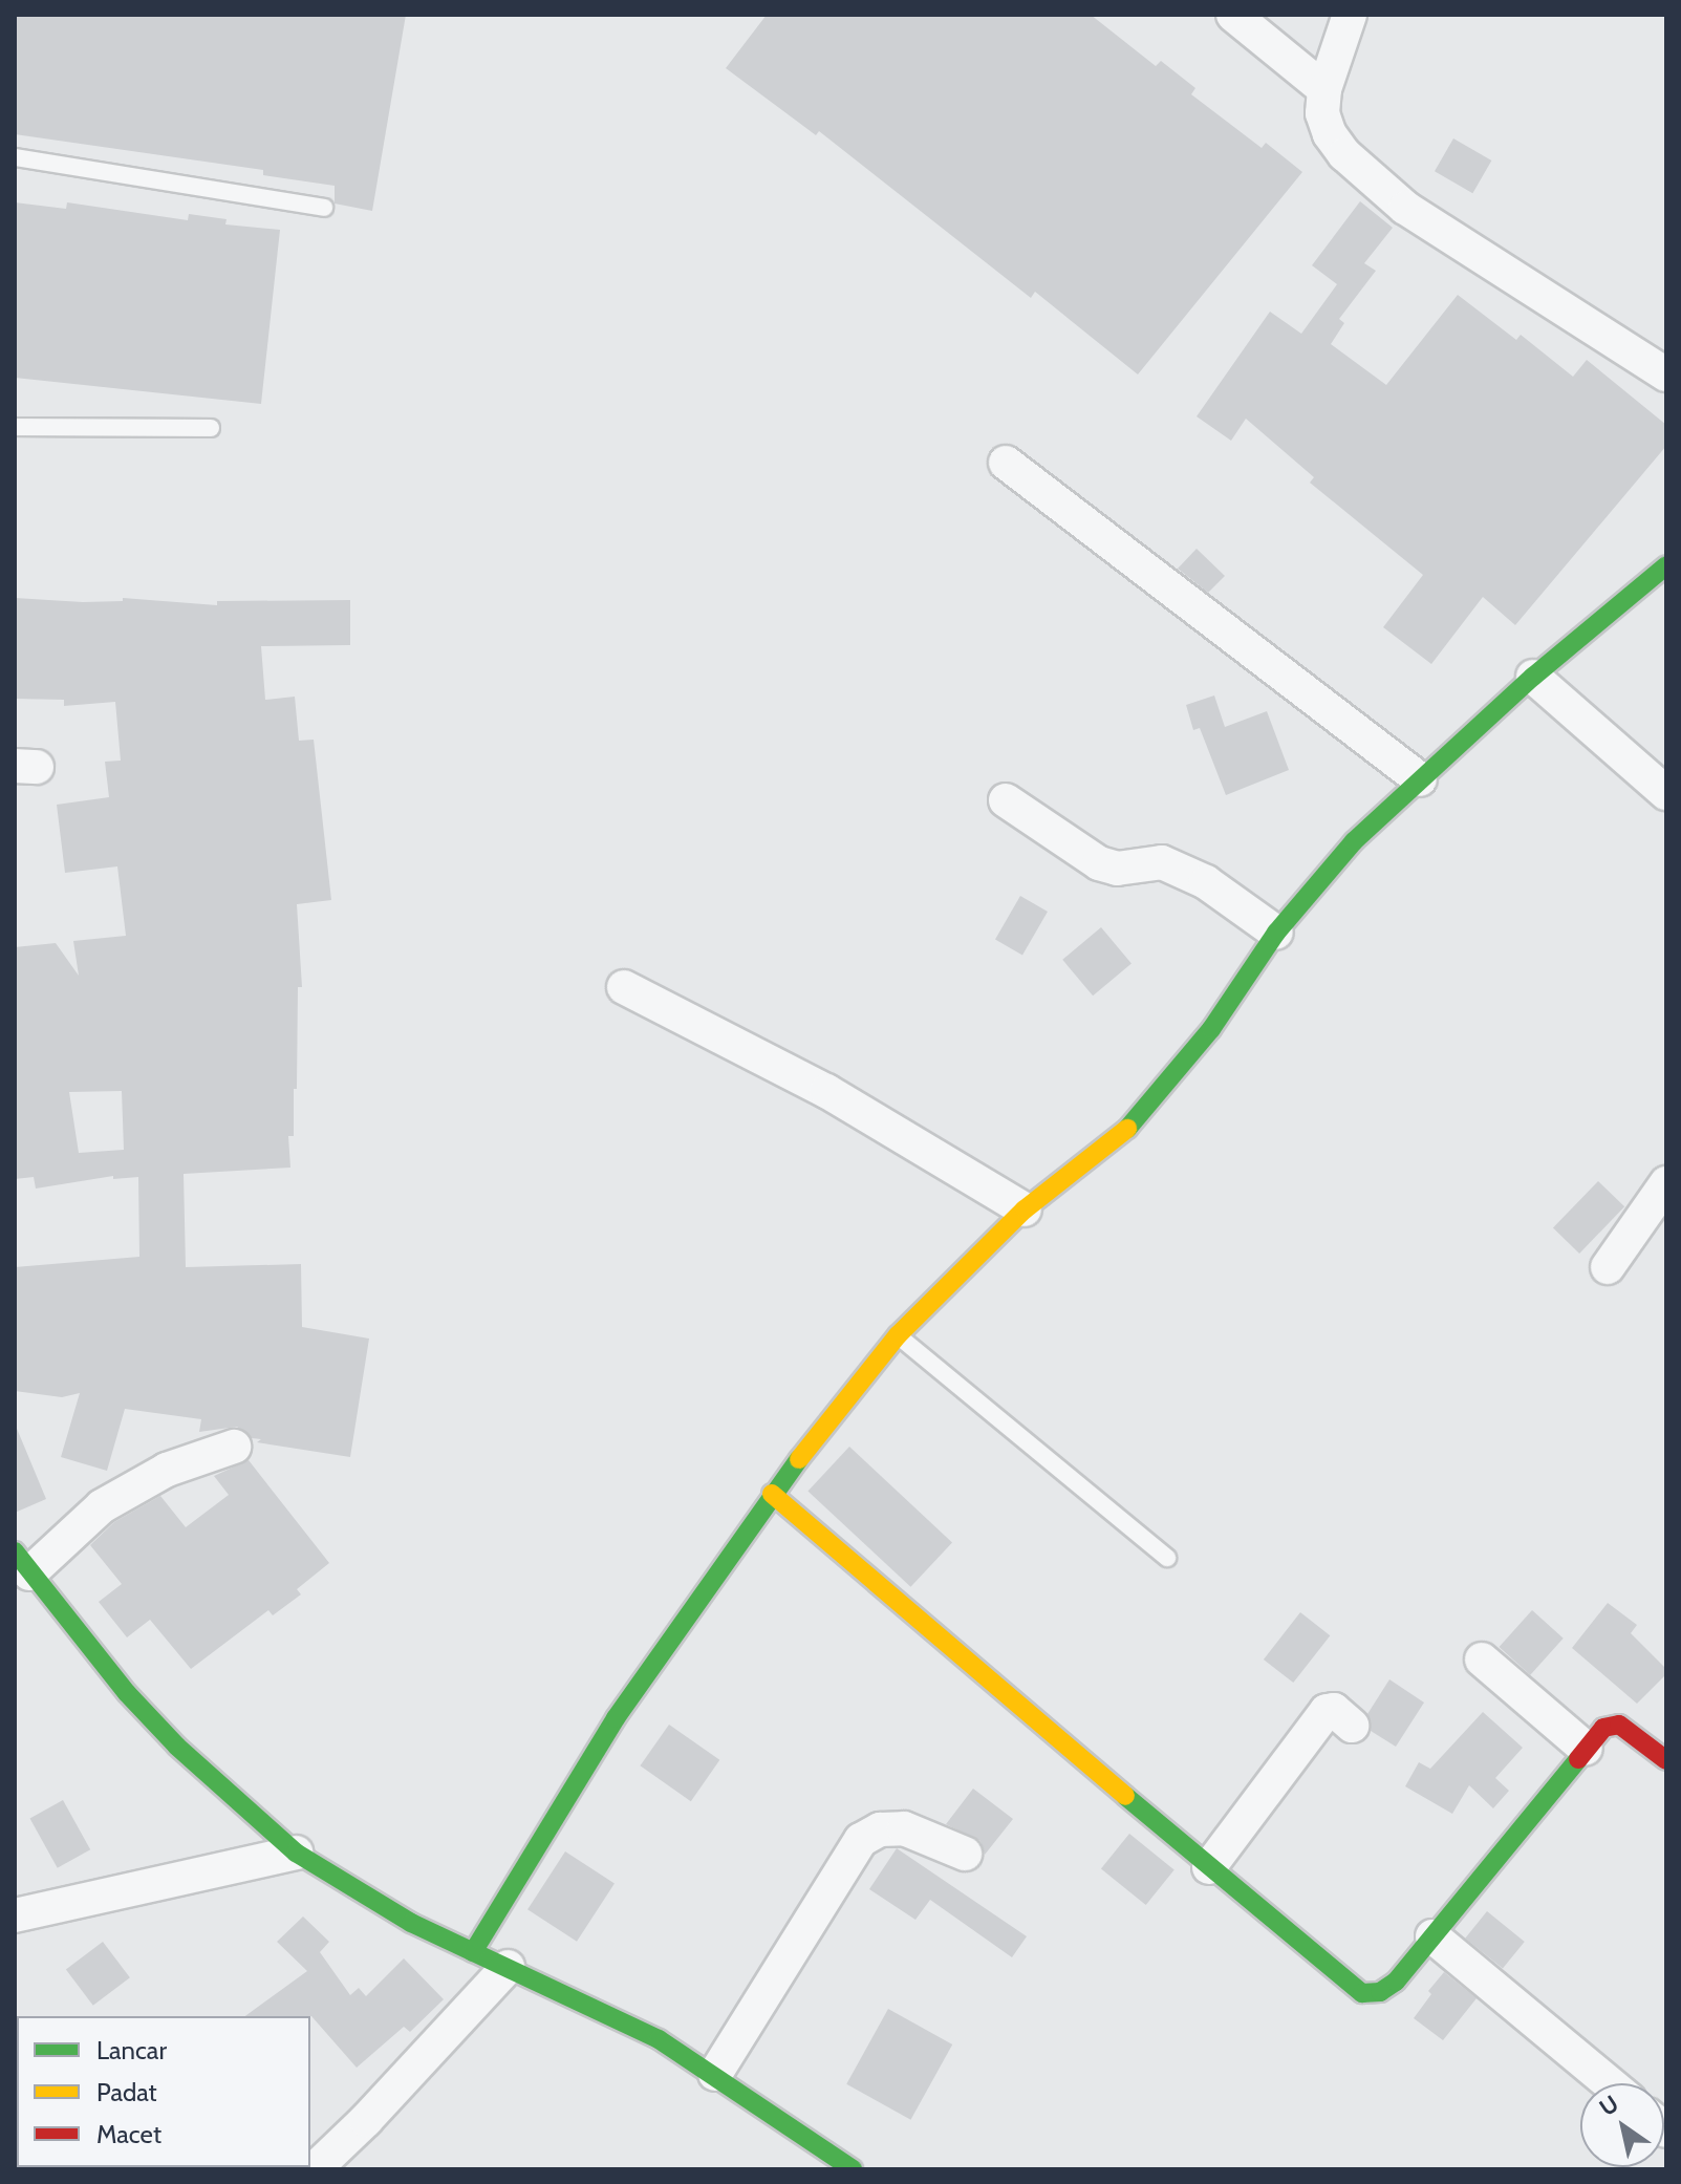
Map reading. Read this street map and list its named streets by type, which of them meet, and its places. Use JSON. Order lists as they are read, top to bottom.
{
  "legend": ["Lancar", "Padat", "Macet"],
  "north": "top left"
}
